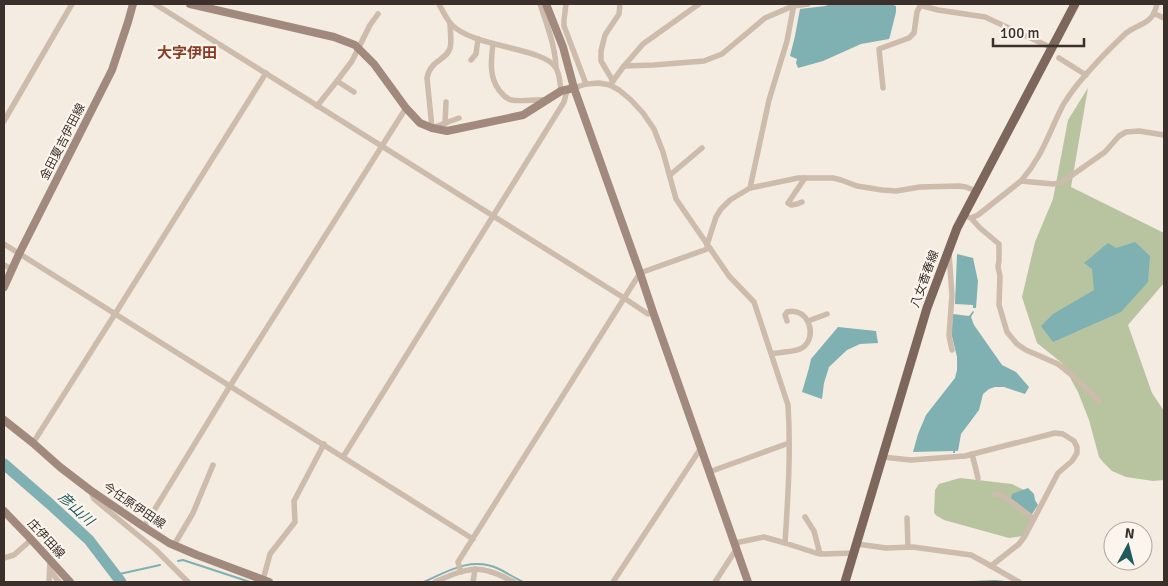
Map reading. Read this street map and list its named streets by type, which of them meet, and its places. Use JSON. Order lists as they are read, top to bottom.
{
  "streets": {
    "main road": ["八女香春線"],
    "street": ["金田夏吉伊田線", "今任原伊田線", "庄伊田線"]
  },
  "districts": ["大字伊田"],
  "water": ["彦山川"],
  "scale_bar": "100 m",
  "north": "top"
}
